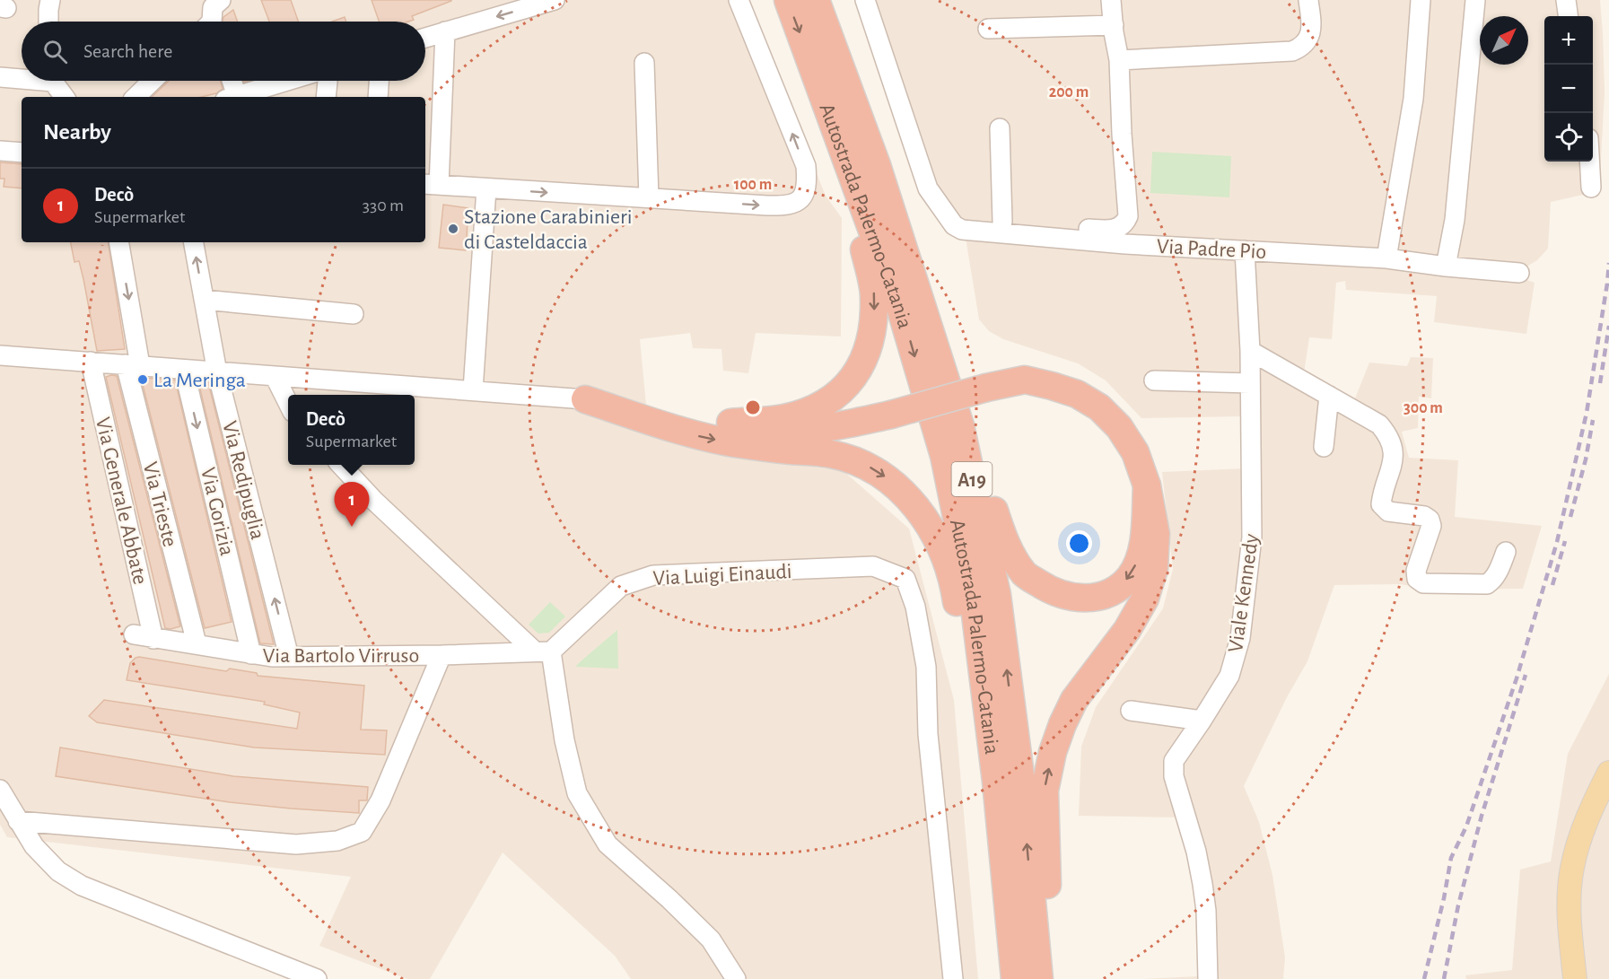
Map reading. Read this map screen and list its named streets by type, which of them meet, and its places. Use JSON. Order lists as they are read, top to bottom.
{
  "streets": {
    "highway": ["Autostrada Palermo-Catania", "A19"],
    "street": [
      "Via Padre Pio",
      "Via Redipuglia",
      "Via Generale Abbate",
      "Via Trieste",
      "Via Gorizia",
      "Via Luigi Einaudi",
      "Viale Kennedy",
      "Via Bartolo Virruso"
    ]
  },
  "crossings": [
    ["Via Padre Pio", "Viale Kennedy"],
    ["Via Redipuglia", "Via Bartolo Virruso"],
    ["Via Generale Abbate", "Via Bartolo Virruso"],
    ["Via Trieste", "Via Bartolo Virruso"],
    ["Via Gorizia", "Via Bartolo Virruso"],
    ["Via Luigi Einaudi", "Via Bartolo Virruso"]
  ],
  "one_way": ["Via Redipuglia", "Via Gorizia"],
  "places": ["Stazione Carabinieri di Casteldaccia", "La Meringa"],
  "north": "top right",
  "page": {
    "map_buttons": ["+", "−"],
    "search": "Search here",
    "heading": "Nearby",
    "list": [
      {
        "mark": "1",
        "name": "Decò",
        "note": "Supermarket",
        "value": "330 m"
      }
    ],
    "popup": ["Decò", "Supermarket"],
    "pins": "1"
  },
  "rings": ["200 m", "100 m", "300 m"]
}
